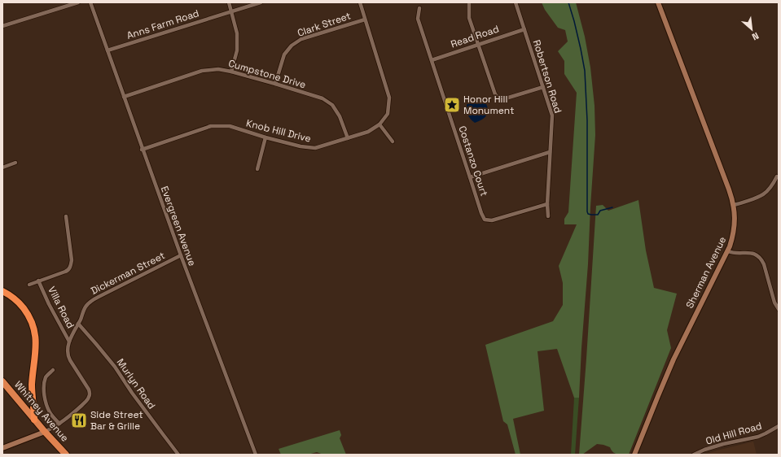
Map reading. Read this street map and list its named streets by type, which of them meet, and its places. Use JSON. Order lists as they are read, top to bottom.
{
  "streets": {
    "highway": ["Whitney Avenue"],
    "main road": ["Sherman Avenue"],
    "street": [
      "Anns Farm Road",
      "Clark Street",
      "Read Road",
      "Cumpstone Drive",
      "Robertson Road",
      "Knob Hill Drive",
      "Costanzo Court",
      "Evergreen Avenue",
      "Dickerman Street",
      "Villa Road",
      "Murlyn Road",
      "Old Hill Road"
    ]
  },
  "crossings": [
    ["Anns Farm Road", "Evergreen Avenue"],
    ["Clark Street", "Cumpstone Drive"],
    ["Clark Street", "Knob Hill Drive"],
    ["Read Road", "Robertson Road"],
    ["Read Road", "Costanzo Court"],
    ["Cumpstone Drive", "Knob Hill Drive"],
    ["Cumpstone Drive", "Evergreen Avenue"],
    ["Robertson Road", "Costanzo Court"],
    ["Knob Hill Drive", "Evergreen Avenue"],
    ["Evergreen Avenue", "Dickerman Street"],
    ["Dickerman Street", "Villa Road"],
    ["Dickerman Street", "Murlyn Road"],
    ["Dickerman Street", "Whitney Avenue"]
  ],
  "places": {
    "place": ["Honor Hill Monument"],
    "restaurant": ["Side Street Bar & Grille"]
  },
  "north": "bottom right"
}
